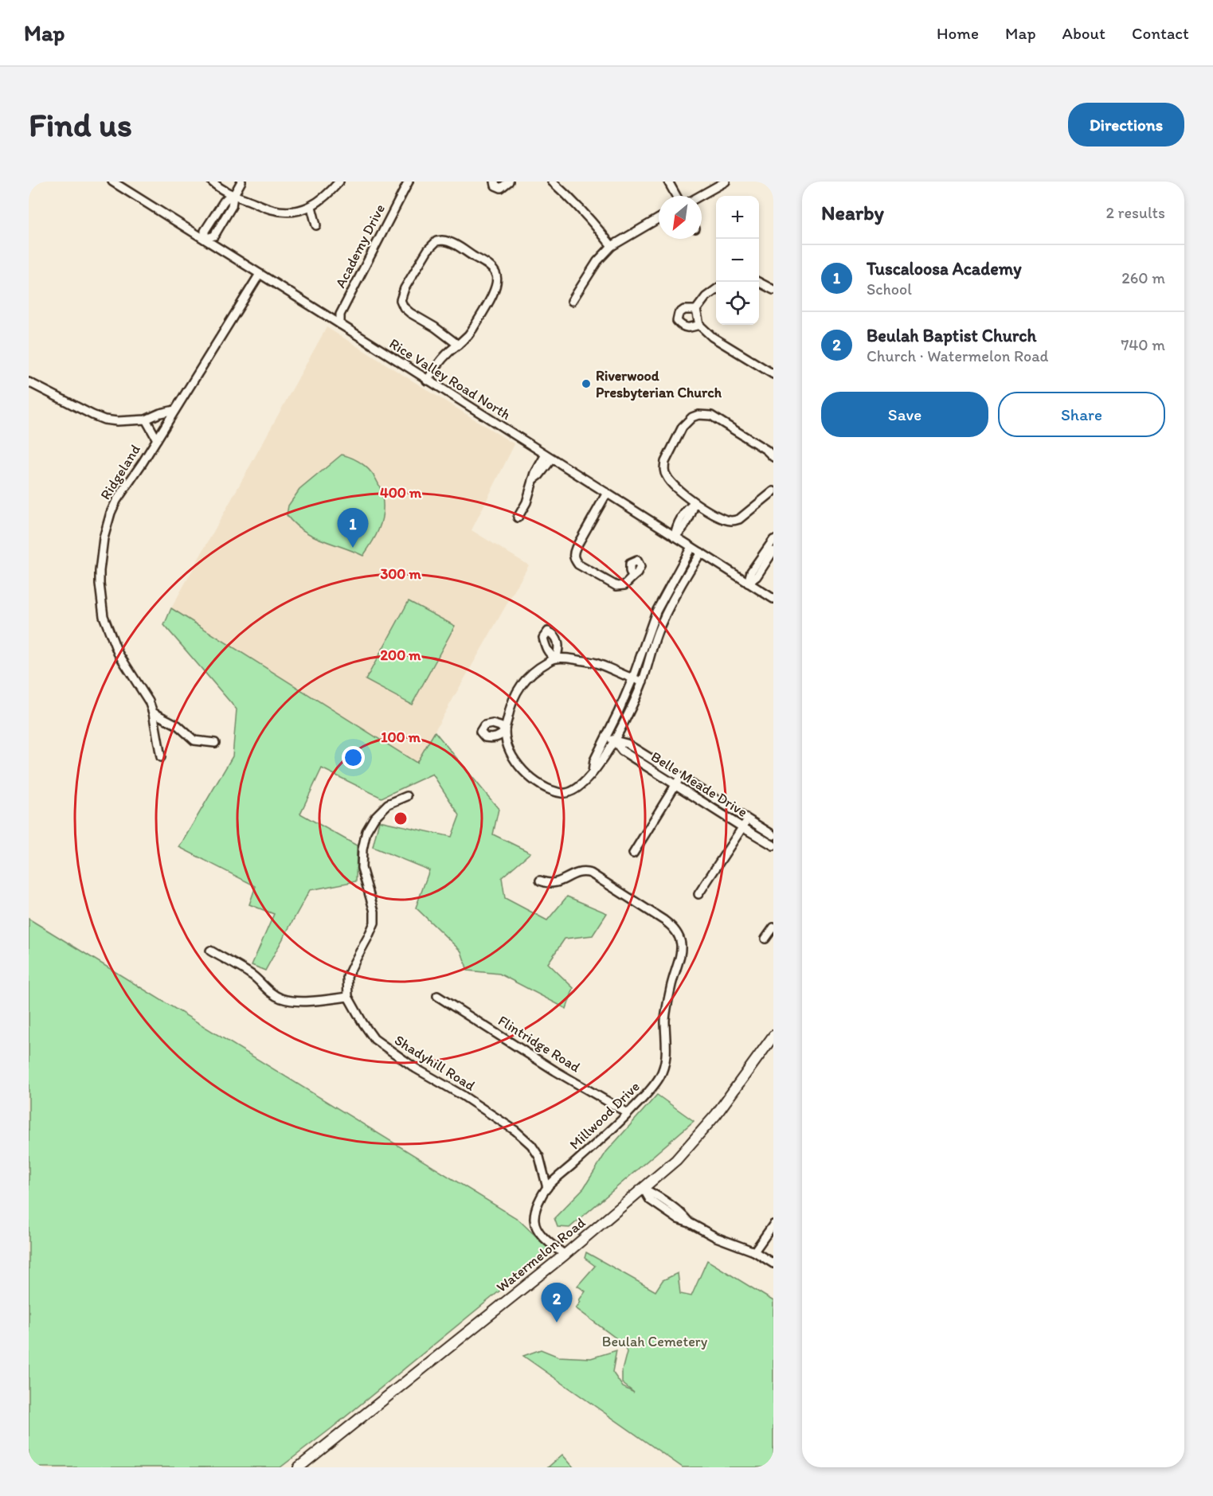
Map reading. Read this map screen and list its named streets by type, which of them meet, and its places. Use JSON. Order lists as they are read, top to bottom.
{
  "streets": {
    "main road": ["Watermelon Road"],
    "street": [
      "Academy Drive",
      "Rice Valley Road North",
      "Ridgeland",
      "Belle Meade Drive",
      "Flintridge Road",
      "Shadyhill Road",
      "Millwood Drive"
    ]
  },
  "crossings": [
    ["Academy Drive", "Rice Valley Road North"],
    ["Rice Valley Road North", "Ridgeland"],
    ["Flintridge Road", "Millwood Drive"],
    ["Shadyhill Road", "Millwood Drive"],
    ["Millwood Drive", "Watermelon Road"]
  ],
  "parks": ["Beulah Cemetery"],
  "places": ["Riverwood Presbyterian Church"],
  "north": "bottom left",
  "page": {
    "header": "Map",
    "nav": [
      "Home",
      "Map",
      "About",
      "Contact"
    ],
    "buttons": [
      "Directions",
      ["Save", "Share"]
    ],
    "title": "Find us",
    "heading": ["Nearby", "2 results"],
    "map_buttons": ["+", "−"],
    "list": [
      {
        "mark": "1",
        "name": "Tuscaloosa Academy",
        "note": "School",
        "value": "260 m"
      },
      {
        "mark": "2",
        "name": "Beulah Baptist Church",
        "note": "Church · Watermelon Road",
        "value": "740 m"
      }
    ],
    "pins": ["1", "2"]
  },
  "rings": [
    "400 m",
    "300 m",
    "200 m",
    "100 m"
  ]
}
